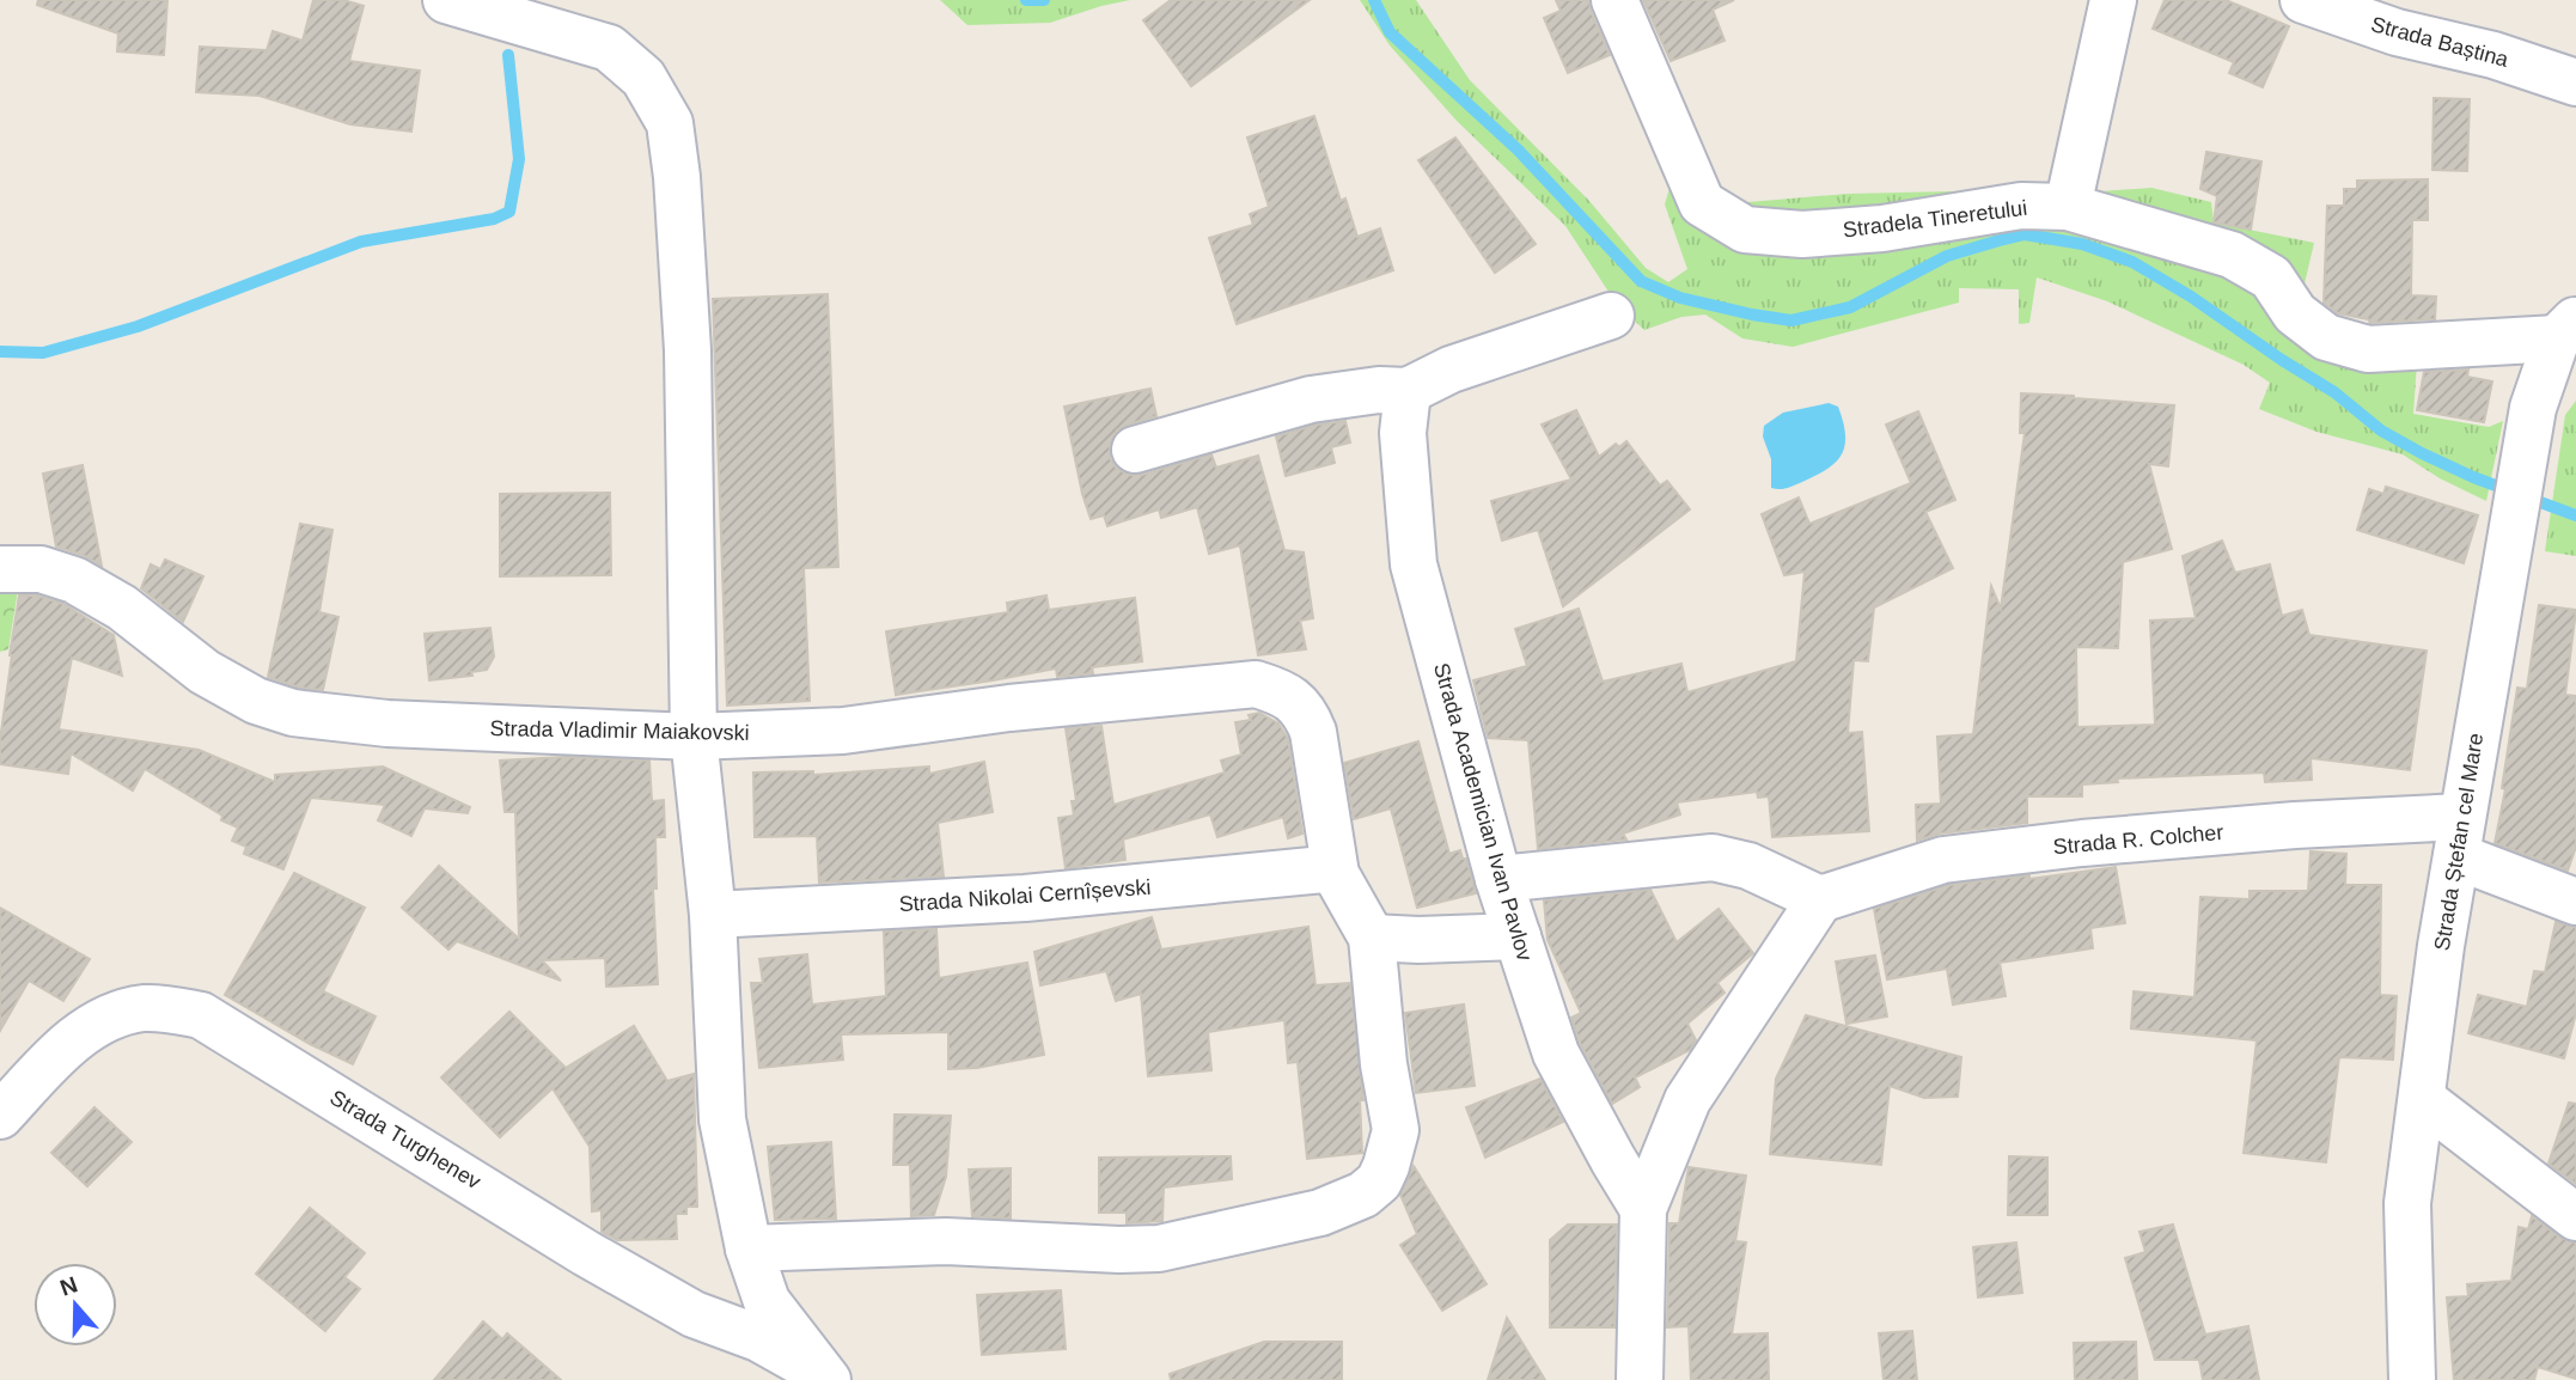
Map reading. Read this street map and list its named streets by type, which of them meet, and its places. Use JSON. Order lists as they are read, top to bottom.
{
  "streets": {
    "street": [
      "Strada Baștina",
      "Stradela Tineretului",
      "Strada Vladimir Maiakovski",
      "Strada Academician Ivan Pavlov",
      "Strada R. Colcher",
      "Strada Ștefan cel Mare",
      "Strada Nikolai Cernîșevski",
      "Strada Turghenev"
    ]
  },
  "crossings": [
    ["Stradela Tineretului", "Strada Ștefan cel Mare"],
    ["Strada Vladimir Maiakovski", "Strada Nikolai Cernîșevski"],
    ["Strada R. Colcher", "Strada Ștefan cel Mare"]
  ],
  "north": "top"
}
